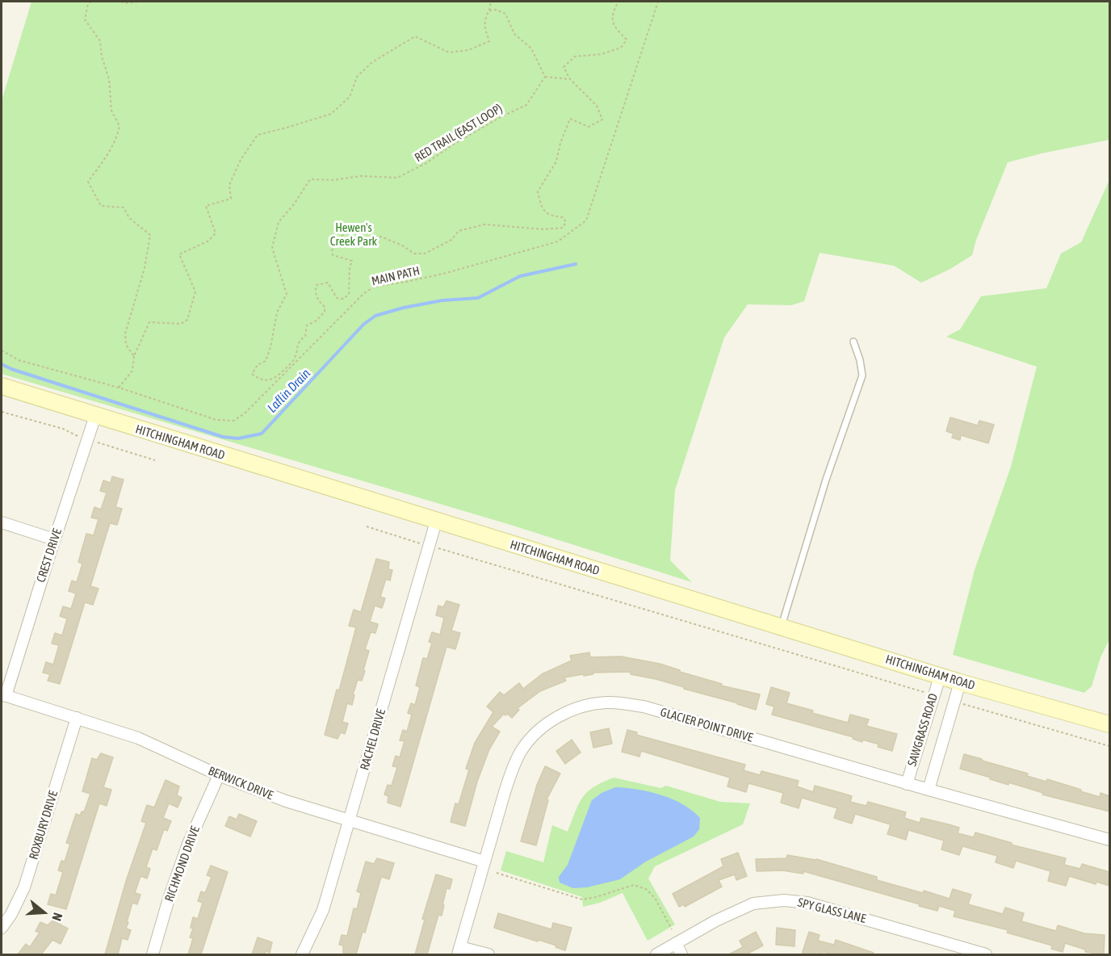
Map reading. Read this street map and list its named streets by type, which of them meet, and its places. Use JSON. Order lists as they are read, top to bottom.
{
  "streets": {
    "street": [
      "HITCHINGHAM ROAD",
      "CREST DRIVE",
      "GLACIER POINT DRIVE",
      "SAWGRASS ROAD",
      "RACHEL DRIVE",
      "BERWICK DRIVE",
      "ROXBURY DRIVE",
      "RICHMOND DRIVE",
      "SPY GLASS LANE"
    ],
    "path": ["RED TRAIL (EAST LOOP)", "MAIN PATH"]
  },
  "crossings": [
    ["HITCHINGHAM ROAD", "CREST DRIVE"],
    ["HITCHINGHAM ROAD", "SAWGRASS ROAD"],
    ["HITCHINGHAM ROAD", "RACHEL DRIVE"],
    ["CREST DRIVE", "BERWICK DRIVE"],
    ["GLACIER POINT DRIVE", "SAWGRASS ROAD"],
    ["GLACIER POINT DRIVE", "BERWICK DRIVE"],
    ["RACHEL DRIVE", "BERWICK DRIVE"],
    ["BERWICK DRIVE", "ROXBURY DRIVE"],
    ["BERWICK DRIVE", "RICHMOND DRIVE"]
  ],
  "water": ["Laflin Drain"],
  "parks": ["Hewen's Creek Park"],
  "north": "right"
}
